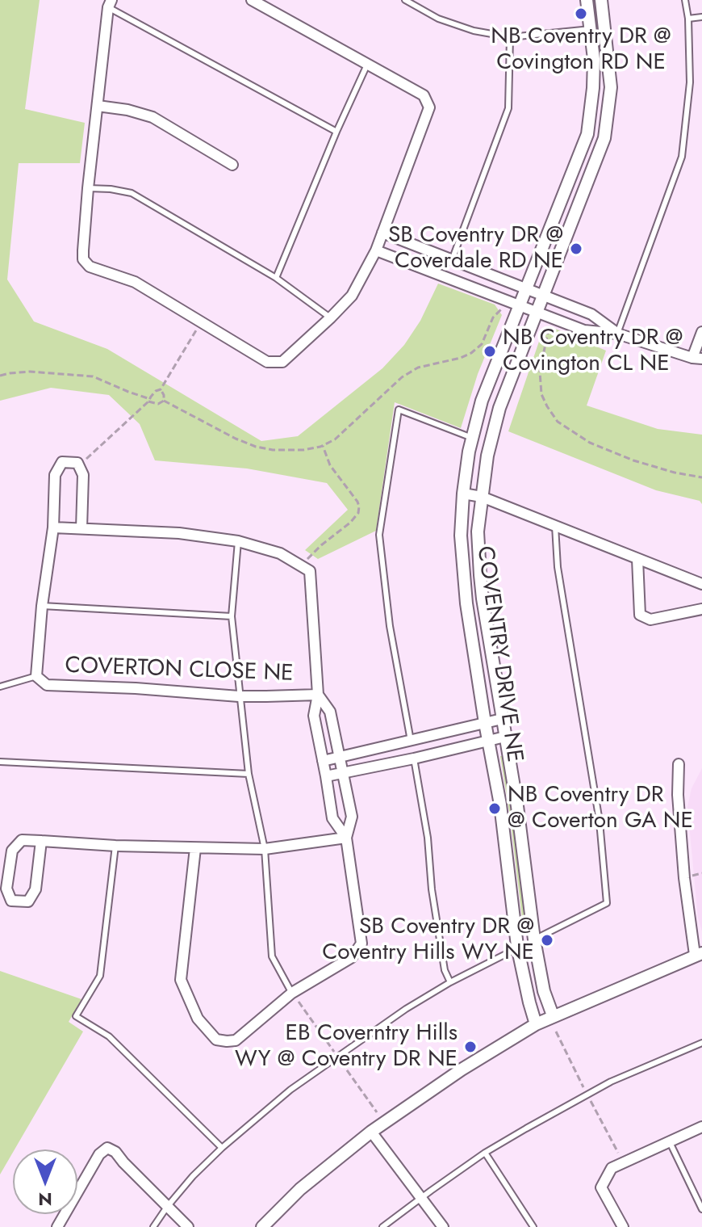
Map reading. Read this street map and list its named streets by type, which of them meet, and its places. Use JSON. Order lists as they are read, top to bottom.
{
  "streets": {
    "street": ["COVENTRY DRIVE NE", "COVERTON CLOSE NE"]
  },
  "places": [
    "NB Coventry DR @ Covington RD NE",
    "SB Coventry DR @ Coverdale RD NE",
    "NB Coventry DR @ Covington CL NE",
    "NB Coventry DR @ Coverton GA NE",
    "SB Coventry DR @ Coventry Hills WY NE",
    "EB Coverntry Hills WY @ Coventry DR NE"
  ],
  "north": "bottom"
}
